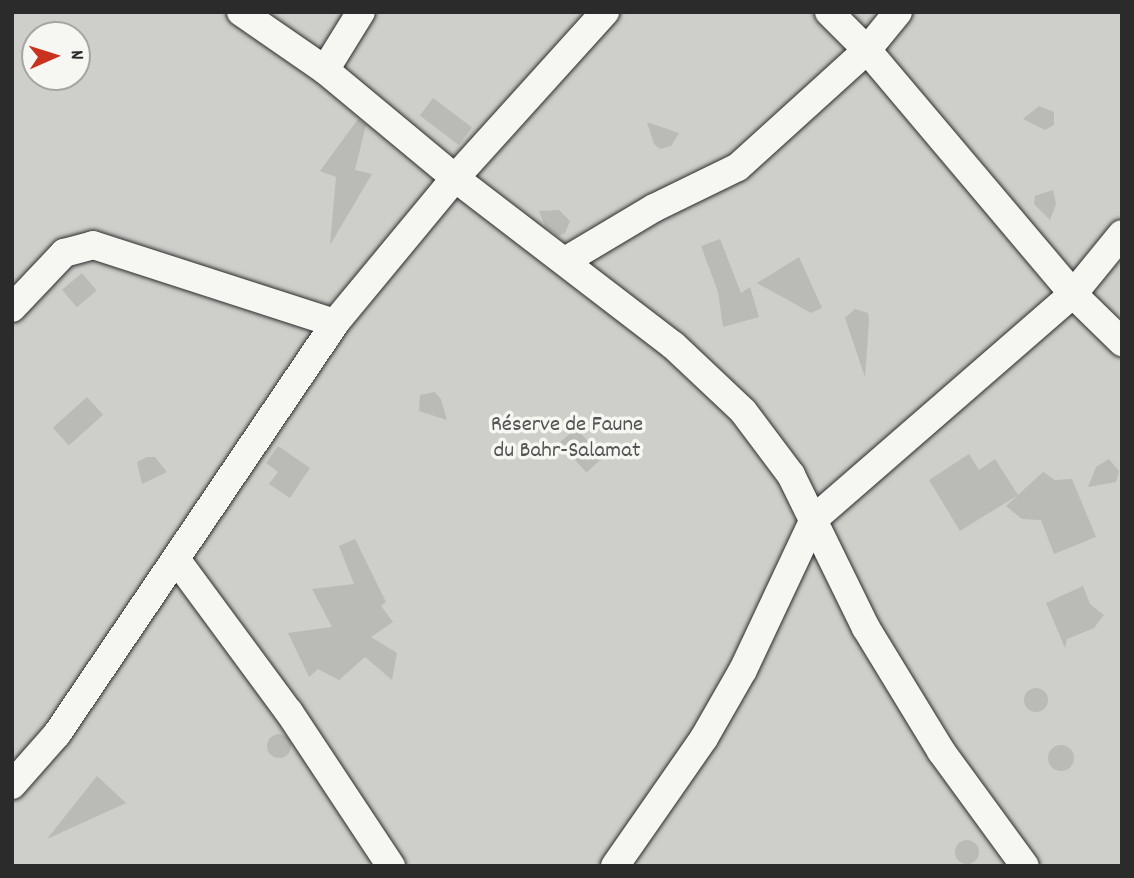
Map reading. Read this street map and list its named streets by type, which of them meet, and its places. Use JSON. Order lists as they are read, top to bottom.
{
  "parks": ["Réserve de Faune du Bahr-Salamat"],
  "north": "right"
}
